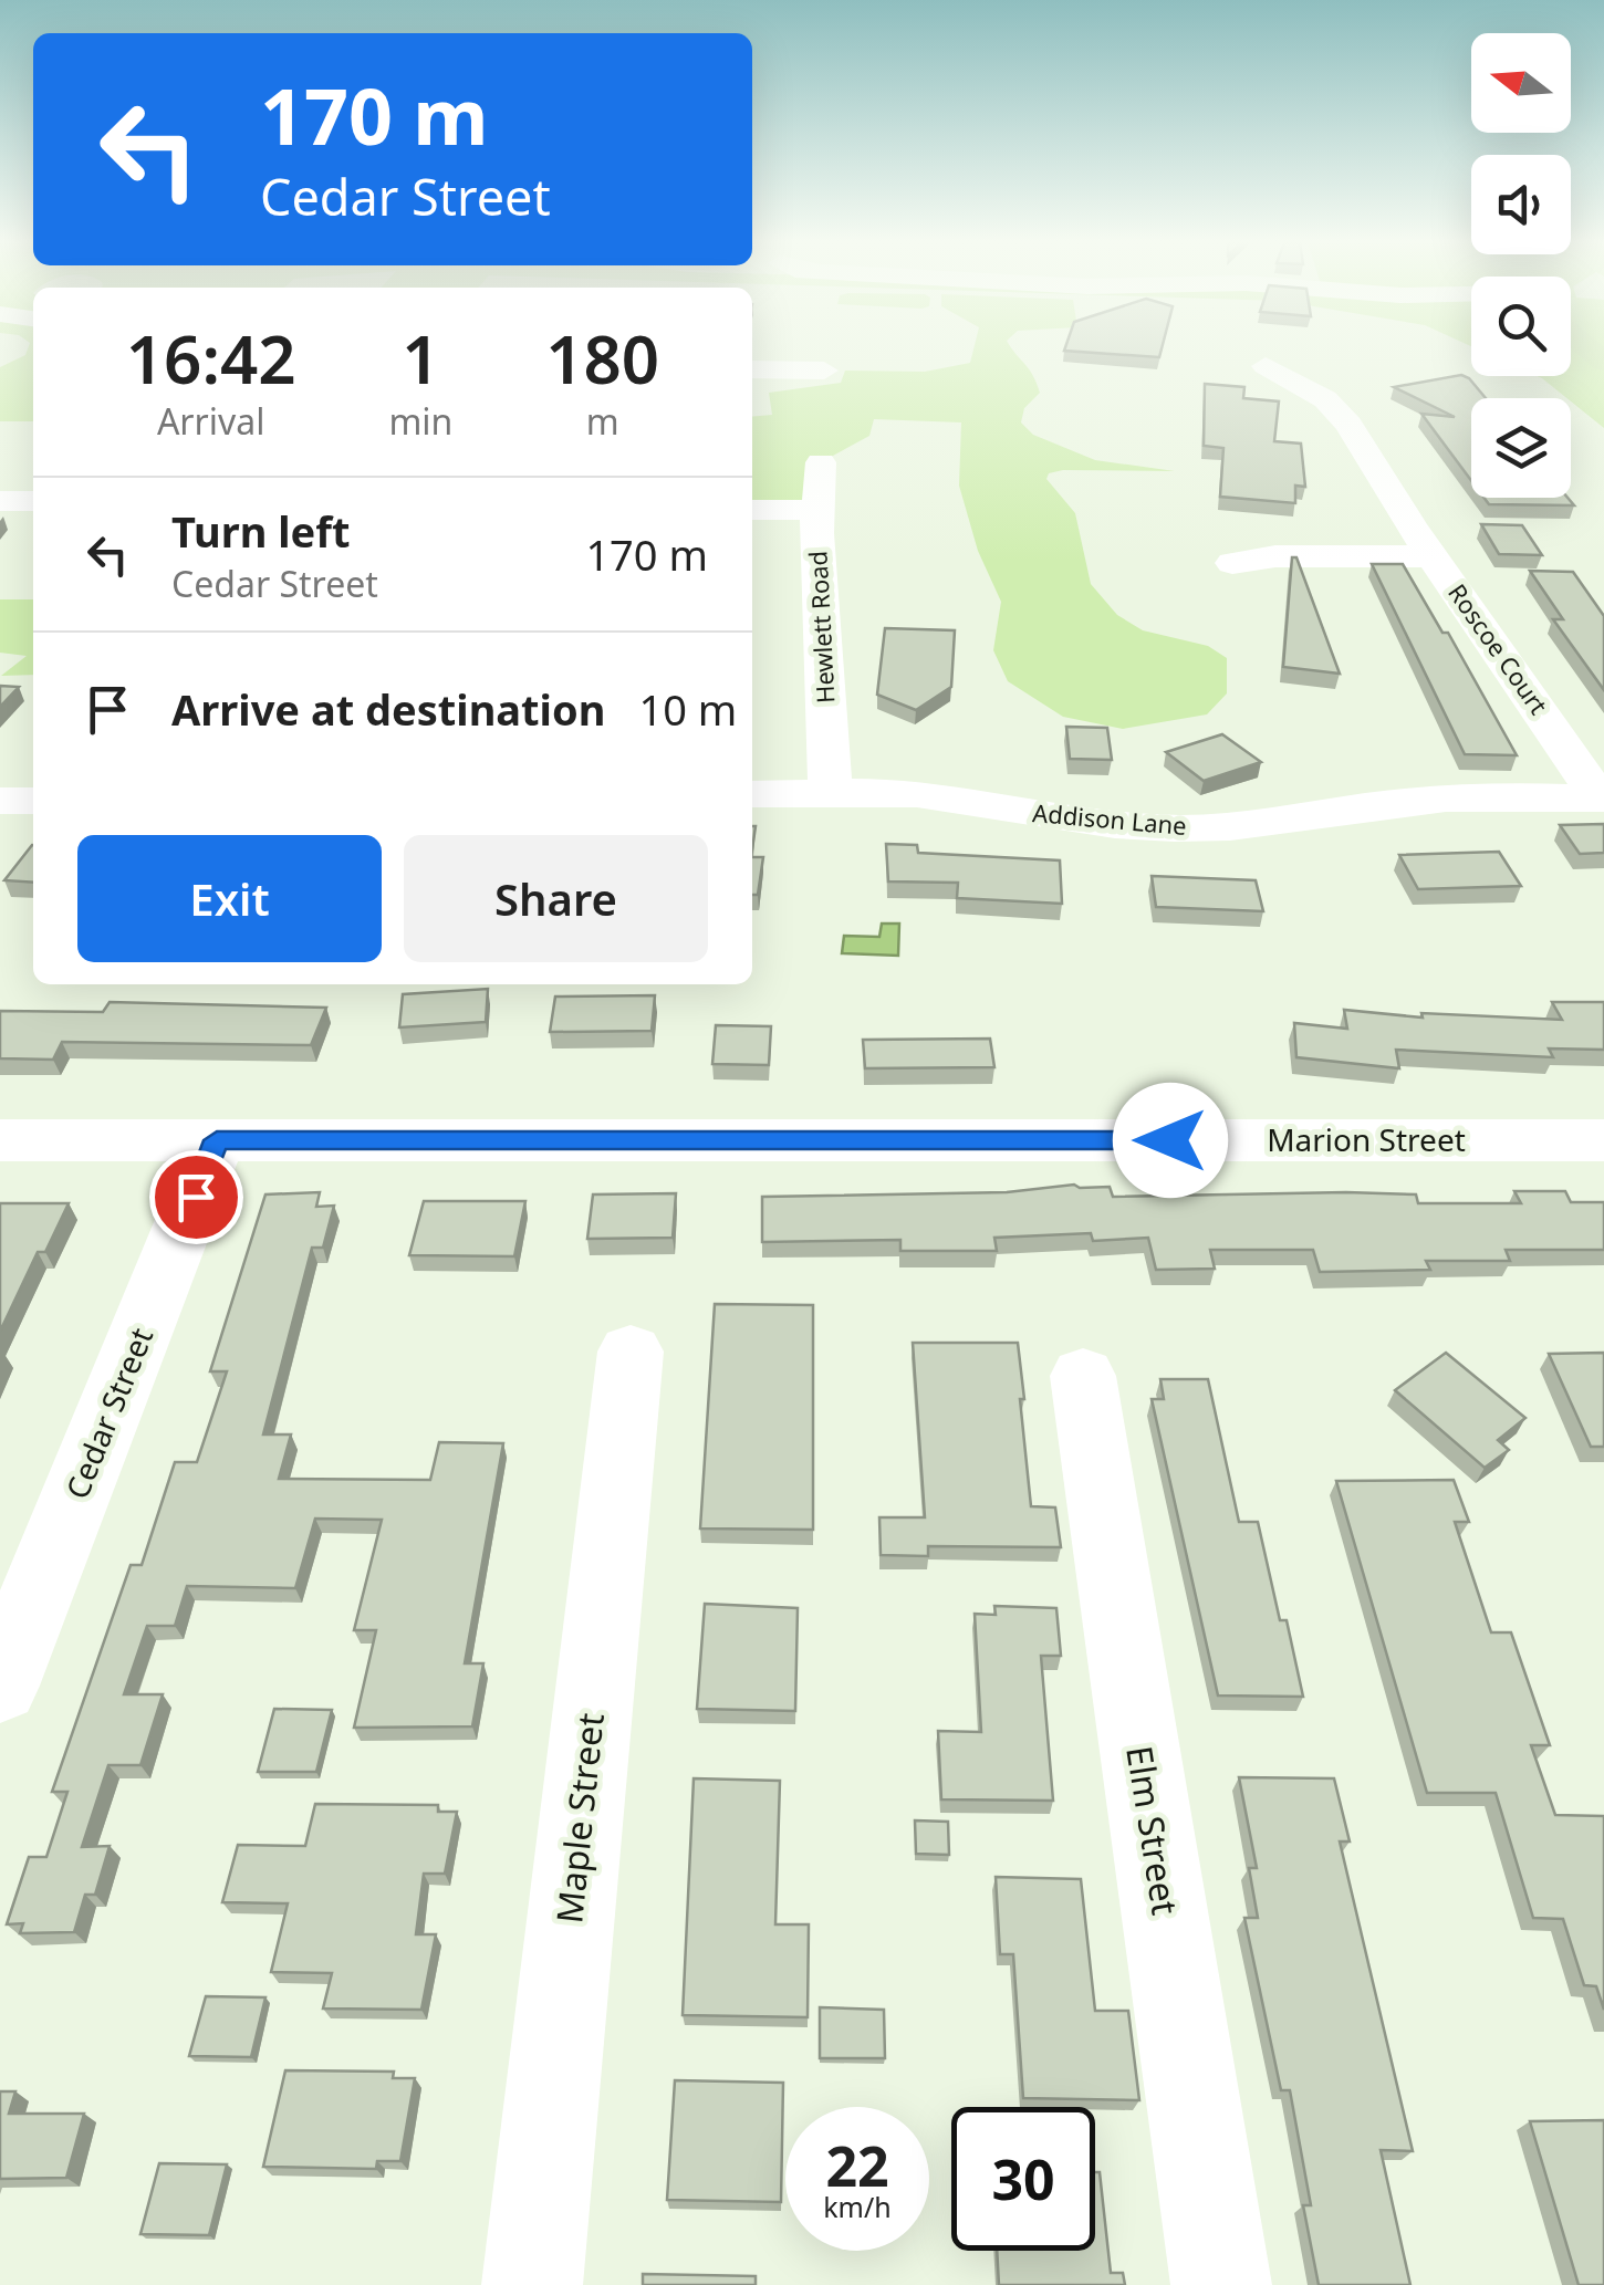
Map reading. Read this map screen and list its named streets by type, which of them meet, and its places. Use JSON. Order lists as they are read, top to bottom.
{
  "streets": {
    "street": [
      "Hewlett Road",
      "Roscoe Court",
      "Addison Lane",
      "Marion Street",
      "Cedar Street",
      "Maple Street",
      "Elm Street"
    ]
  },
  "crossings": [
    ["Hewlett Road", "Addison Lane"],
    ["Roscoe Court", "Addison Lane"],
    ["Marion Street", "Cedar Street"]
  ],
  "north": "left",
  "page": {
    "turn": ["170 m", "Cedar Street"],
    "eta": [
      "16:42",
      "Arrival",
      "1",
      "min",
      "180",
      "m"
    ],
    "list": [
      {
        "name": "Turn left",
        "note": "Cedar Street",
        "value": "170 m"
      },
      {
        "name": "Arrive at destination",
        "value": "10 m"
      }
    ],
    "buttons": ["Exit", "Share"],
    "speed": "22 km/h",
    "limit": "30"
  }
}
